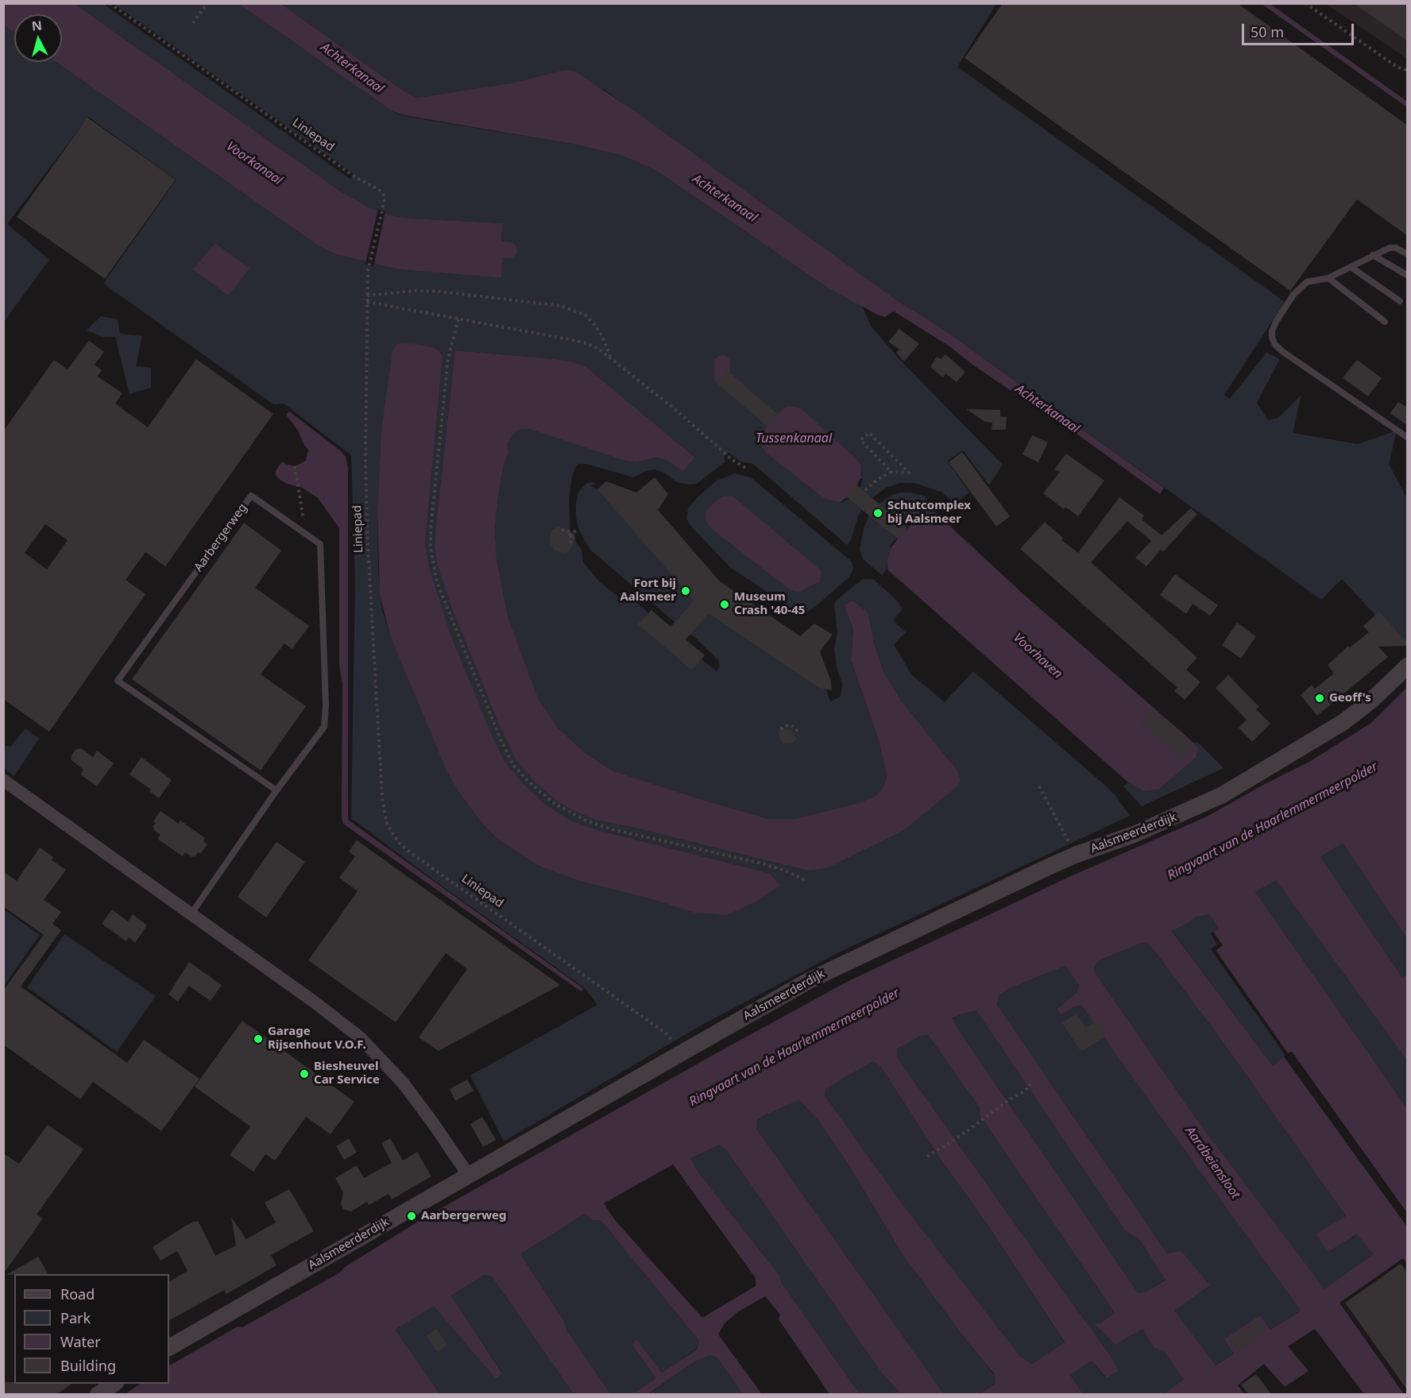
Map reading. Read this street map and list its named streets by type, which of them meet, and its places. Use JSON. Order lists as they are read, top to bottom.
{
  "streets": {
    "street": ["Aalsmeerderdijk"],
    "lane": ["Aarbergerweg"],
    "path": ["Liniepad"]
  },
  "crossings": [
    ["Liniepad", "Aalsmeerderdijk"]
  ],
  "water": [
    "Achterkanaal",
    "Voorkanaal",
    "Tussenkanaal",
    "Voorhaven",
    "Ringvaart van de Haarlemmermeerpolder",
    "Aardbeiensloot"
  ],
  "places": [
    "Schutcomplex bij Aalsmeer",
    "Fort bij Aalsmeer",
    "Museum Crash '40-45",
    "Geoff's",
    "Garage Rijsenhout V.O.F.",
    "Biesheuvel Car Service",
    "Aarbergerweg"
  ],
  "legend": [
    "Road",
    "Park",
    "Water",
    "Building"
  ],
  "scale_bar": "50 m",
  "north": "top"
}
